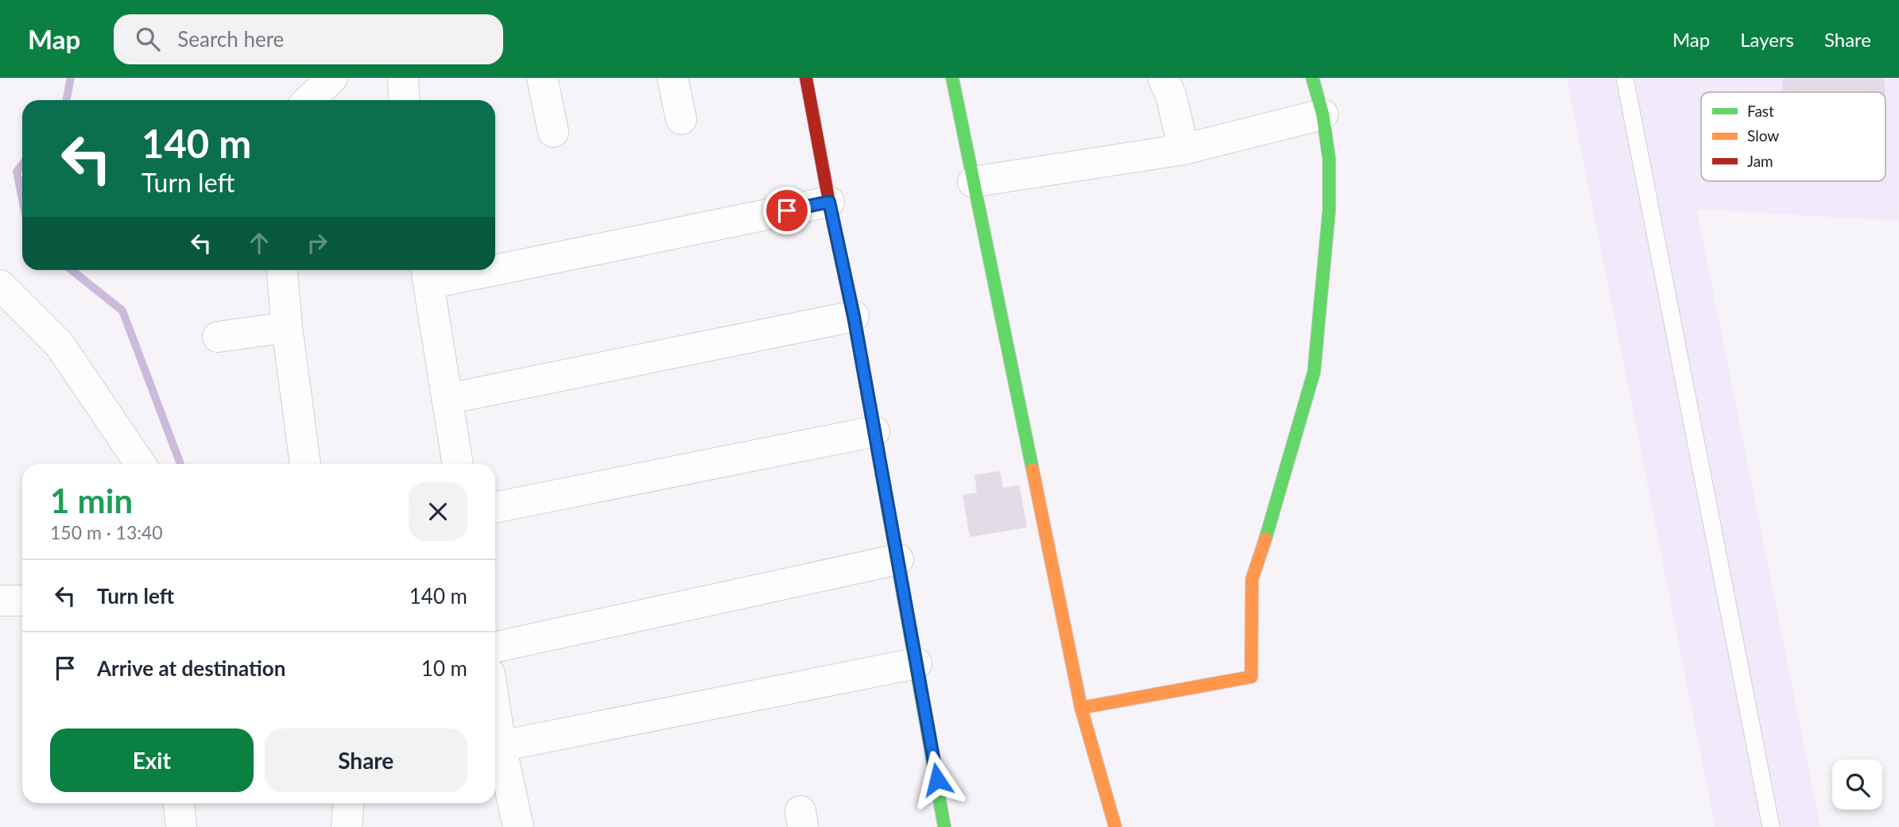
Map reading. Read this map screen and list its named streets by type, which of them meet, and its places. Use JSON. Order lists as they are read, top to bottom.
{
  "legend": ["Fast", "Slow", "Jam"],
  "page": {
    "header": "Map",
    "search": "Search here",
    "nav": ["Map", "Layers", "Share"],
    "turn": ["140 m", "Turn left"],
    "heading": ["1 min", "150 m · 13:40"],
    "list": [
      {
        "name": "Turn left",
        "value": "140 m"
      },
      {
        "name": "Arrive at destination",
        "value": "10 m"
      }
    ],
    "buttons": ["Exit", "Share"]
  }
}
